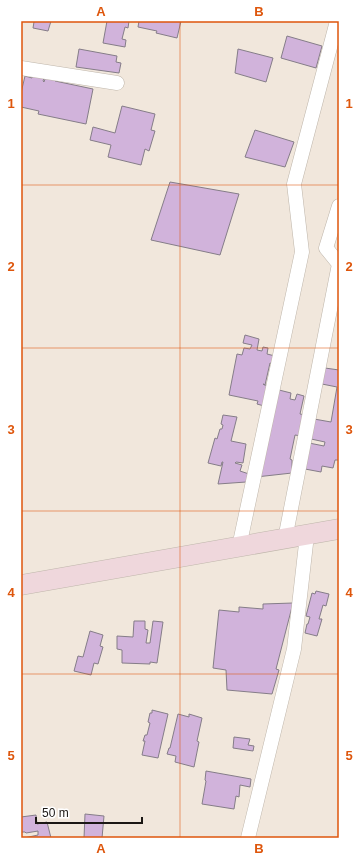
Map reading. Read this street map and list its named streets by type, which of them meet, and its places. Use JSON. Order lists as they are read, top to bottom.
{
  "scale_bar": "50 m",
  "grid": {
    "columns": ["A", "B"],
    "rows": [
      "1",
      "2",
      "3",
      "4",
      "5"
    ]
  }
}
